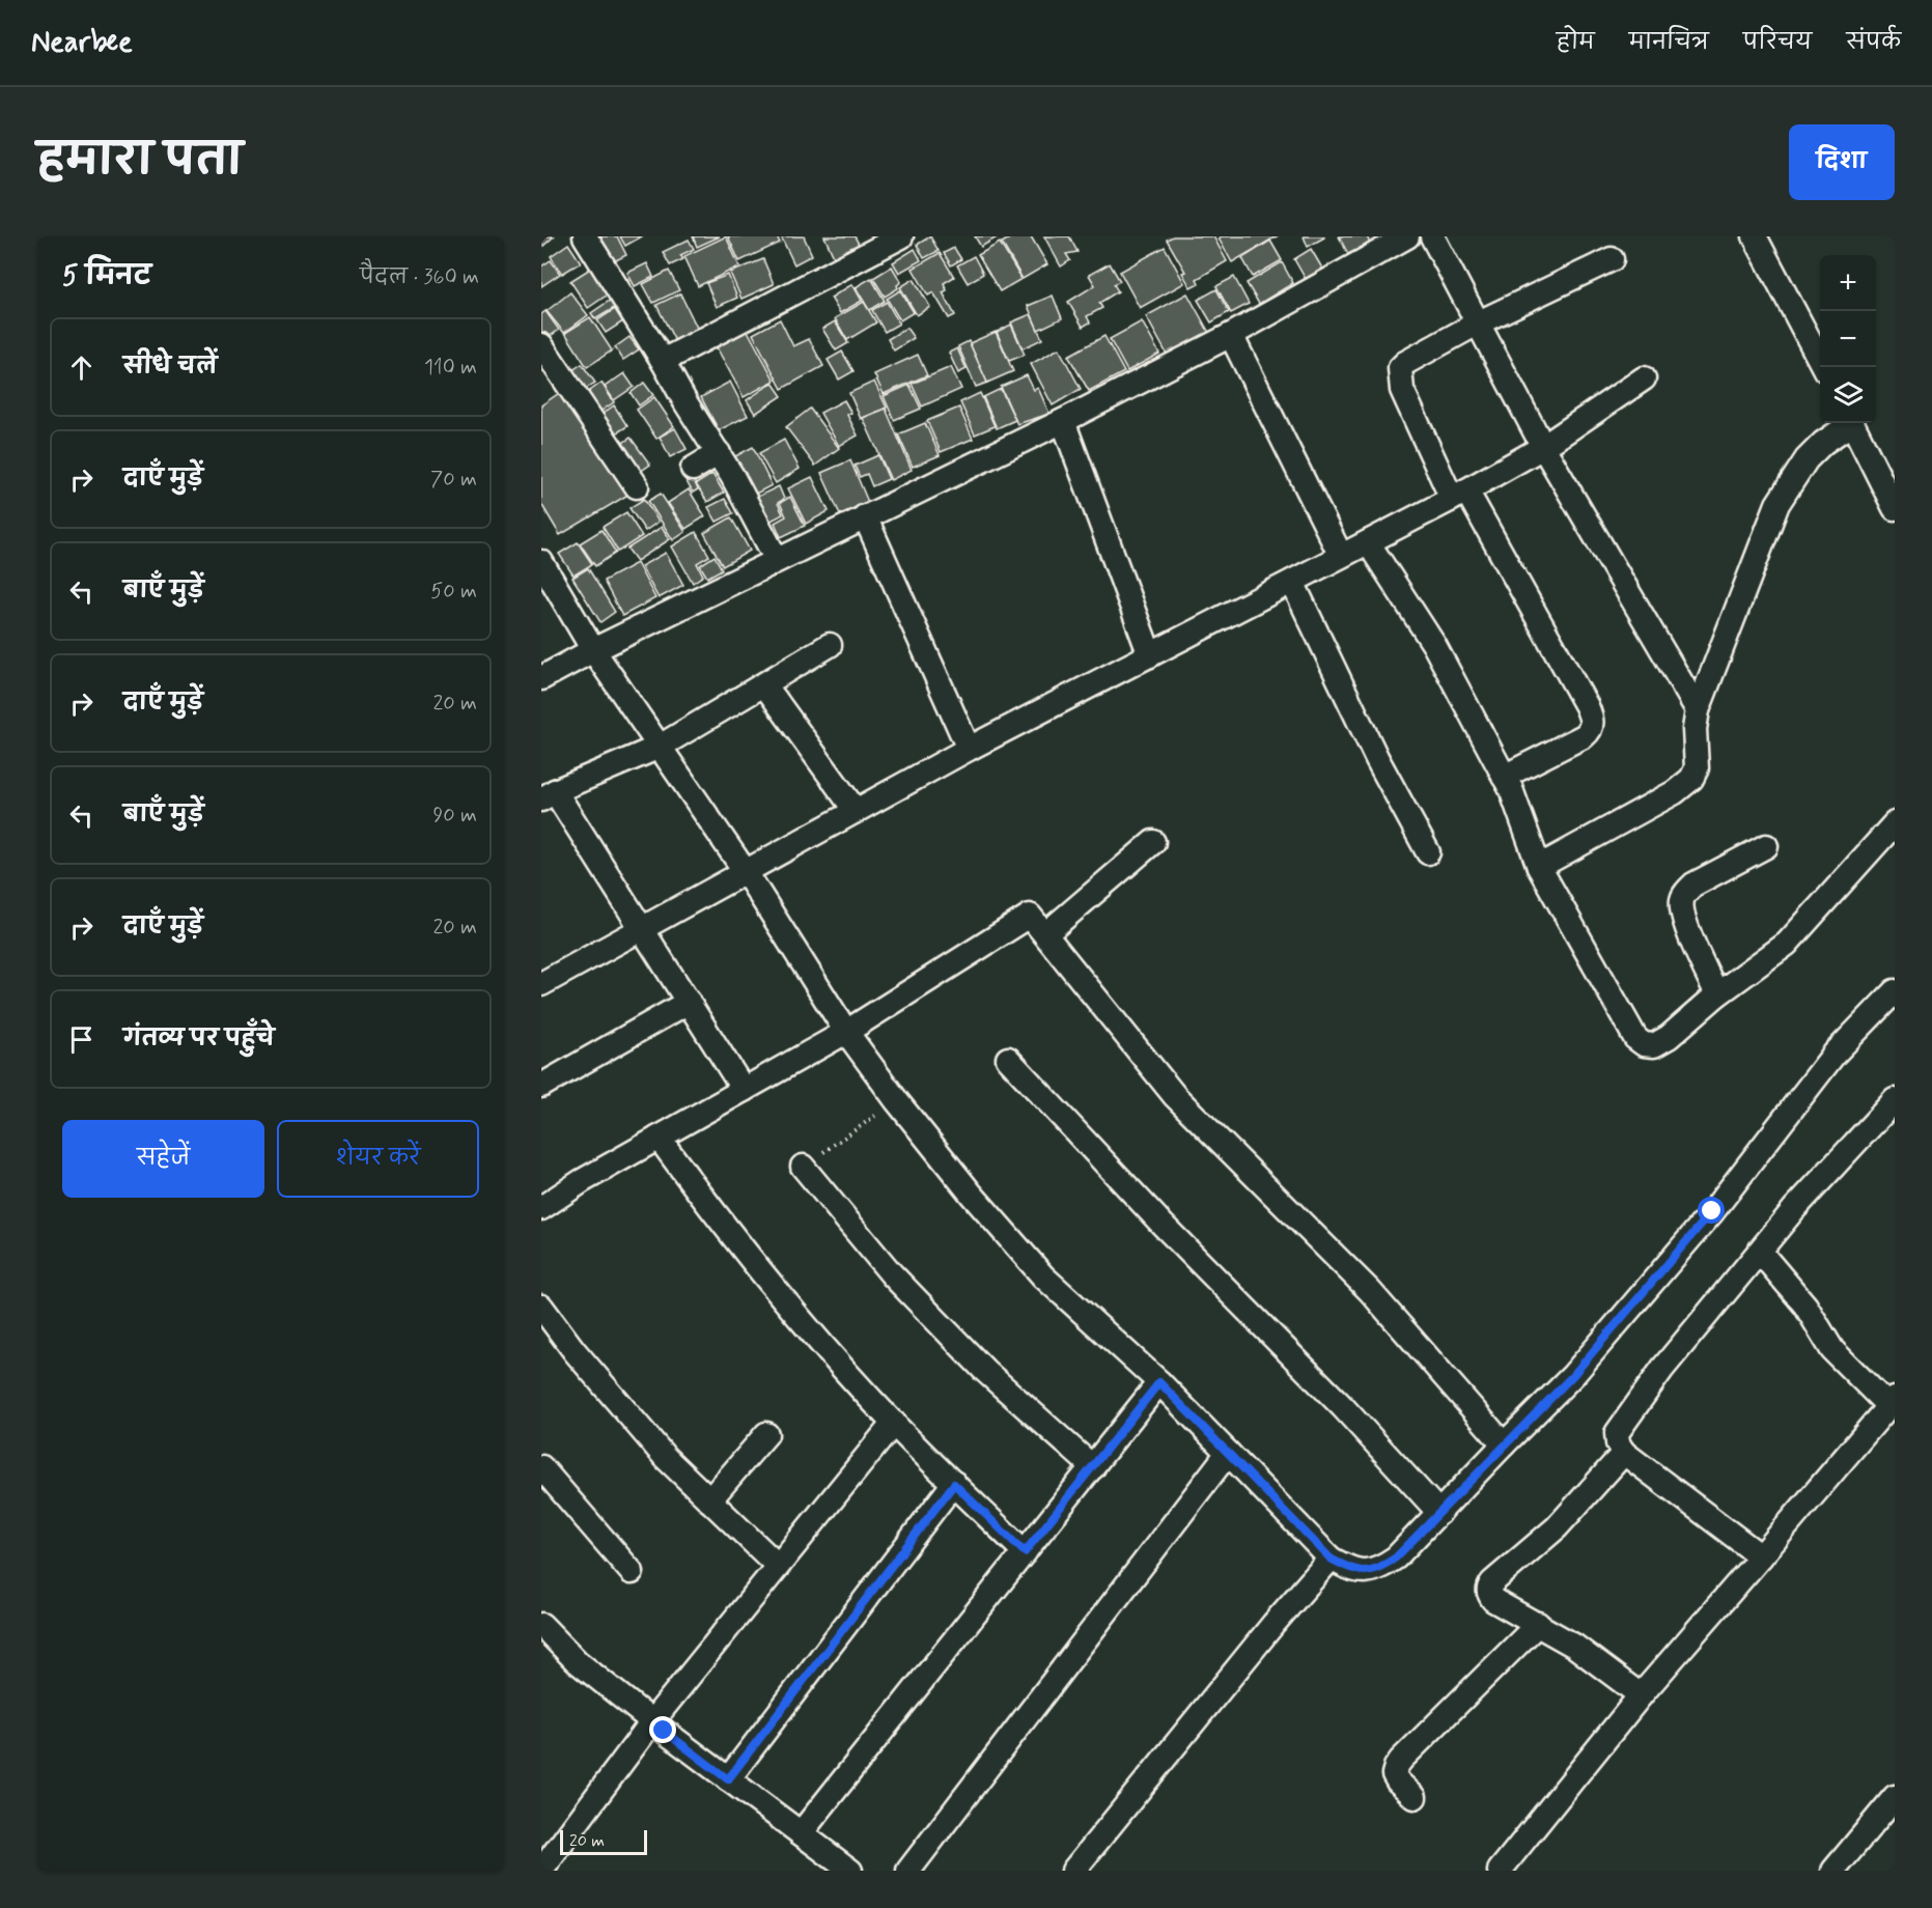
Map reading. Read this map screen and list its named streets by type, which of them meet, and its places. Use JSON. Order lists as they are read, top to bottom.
{
  "scale_bar": "20 m",
  "page": {
    "header": "Nearbee",
    "nav": [
      "होम",
      "मानचित्र",
      "परिचय",
      "संपर्क"
    ],
    "title": "हमारा पता",
    "buttons": [
      "दिशा",
      ["सहेजें", "शेयर करें"]
    ],
    "heading": ["5 मिनट", "पैदल · 360 m"],
    "map_buttons": ["+", "−"],
    "list": [
      ["सीधे चलें", "110 m"],
      ["दाएँ मुड़ें", "70 m"],
      ["बाएँ मुड़ें", "50 m"],
      ["दाएँ मुड़ें", "20 m"],
      ["बाएँ मुड़ें", "90 m"],
      ["दाएँ मुड़ें", "20 m"],
      "गंतव्य पर पहुँचे"
    ],
    "scale": "20 m"
  }
}
